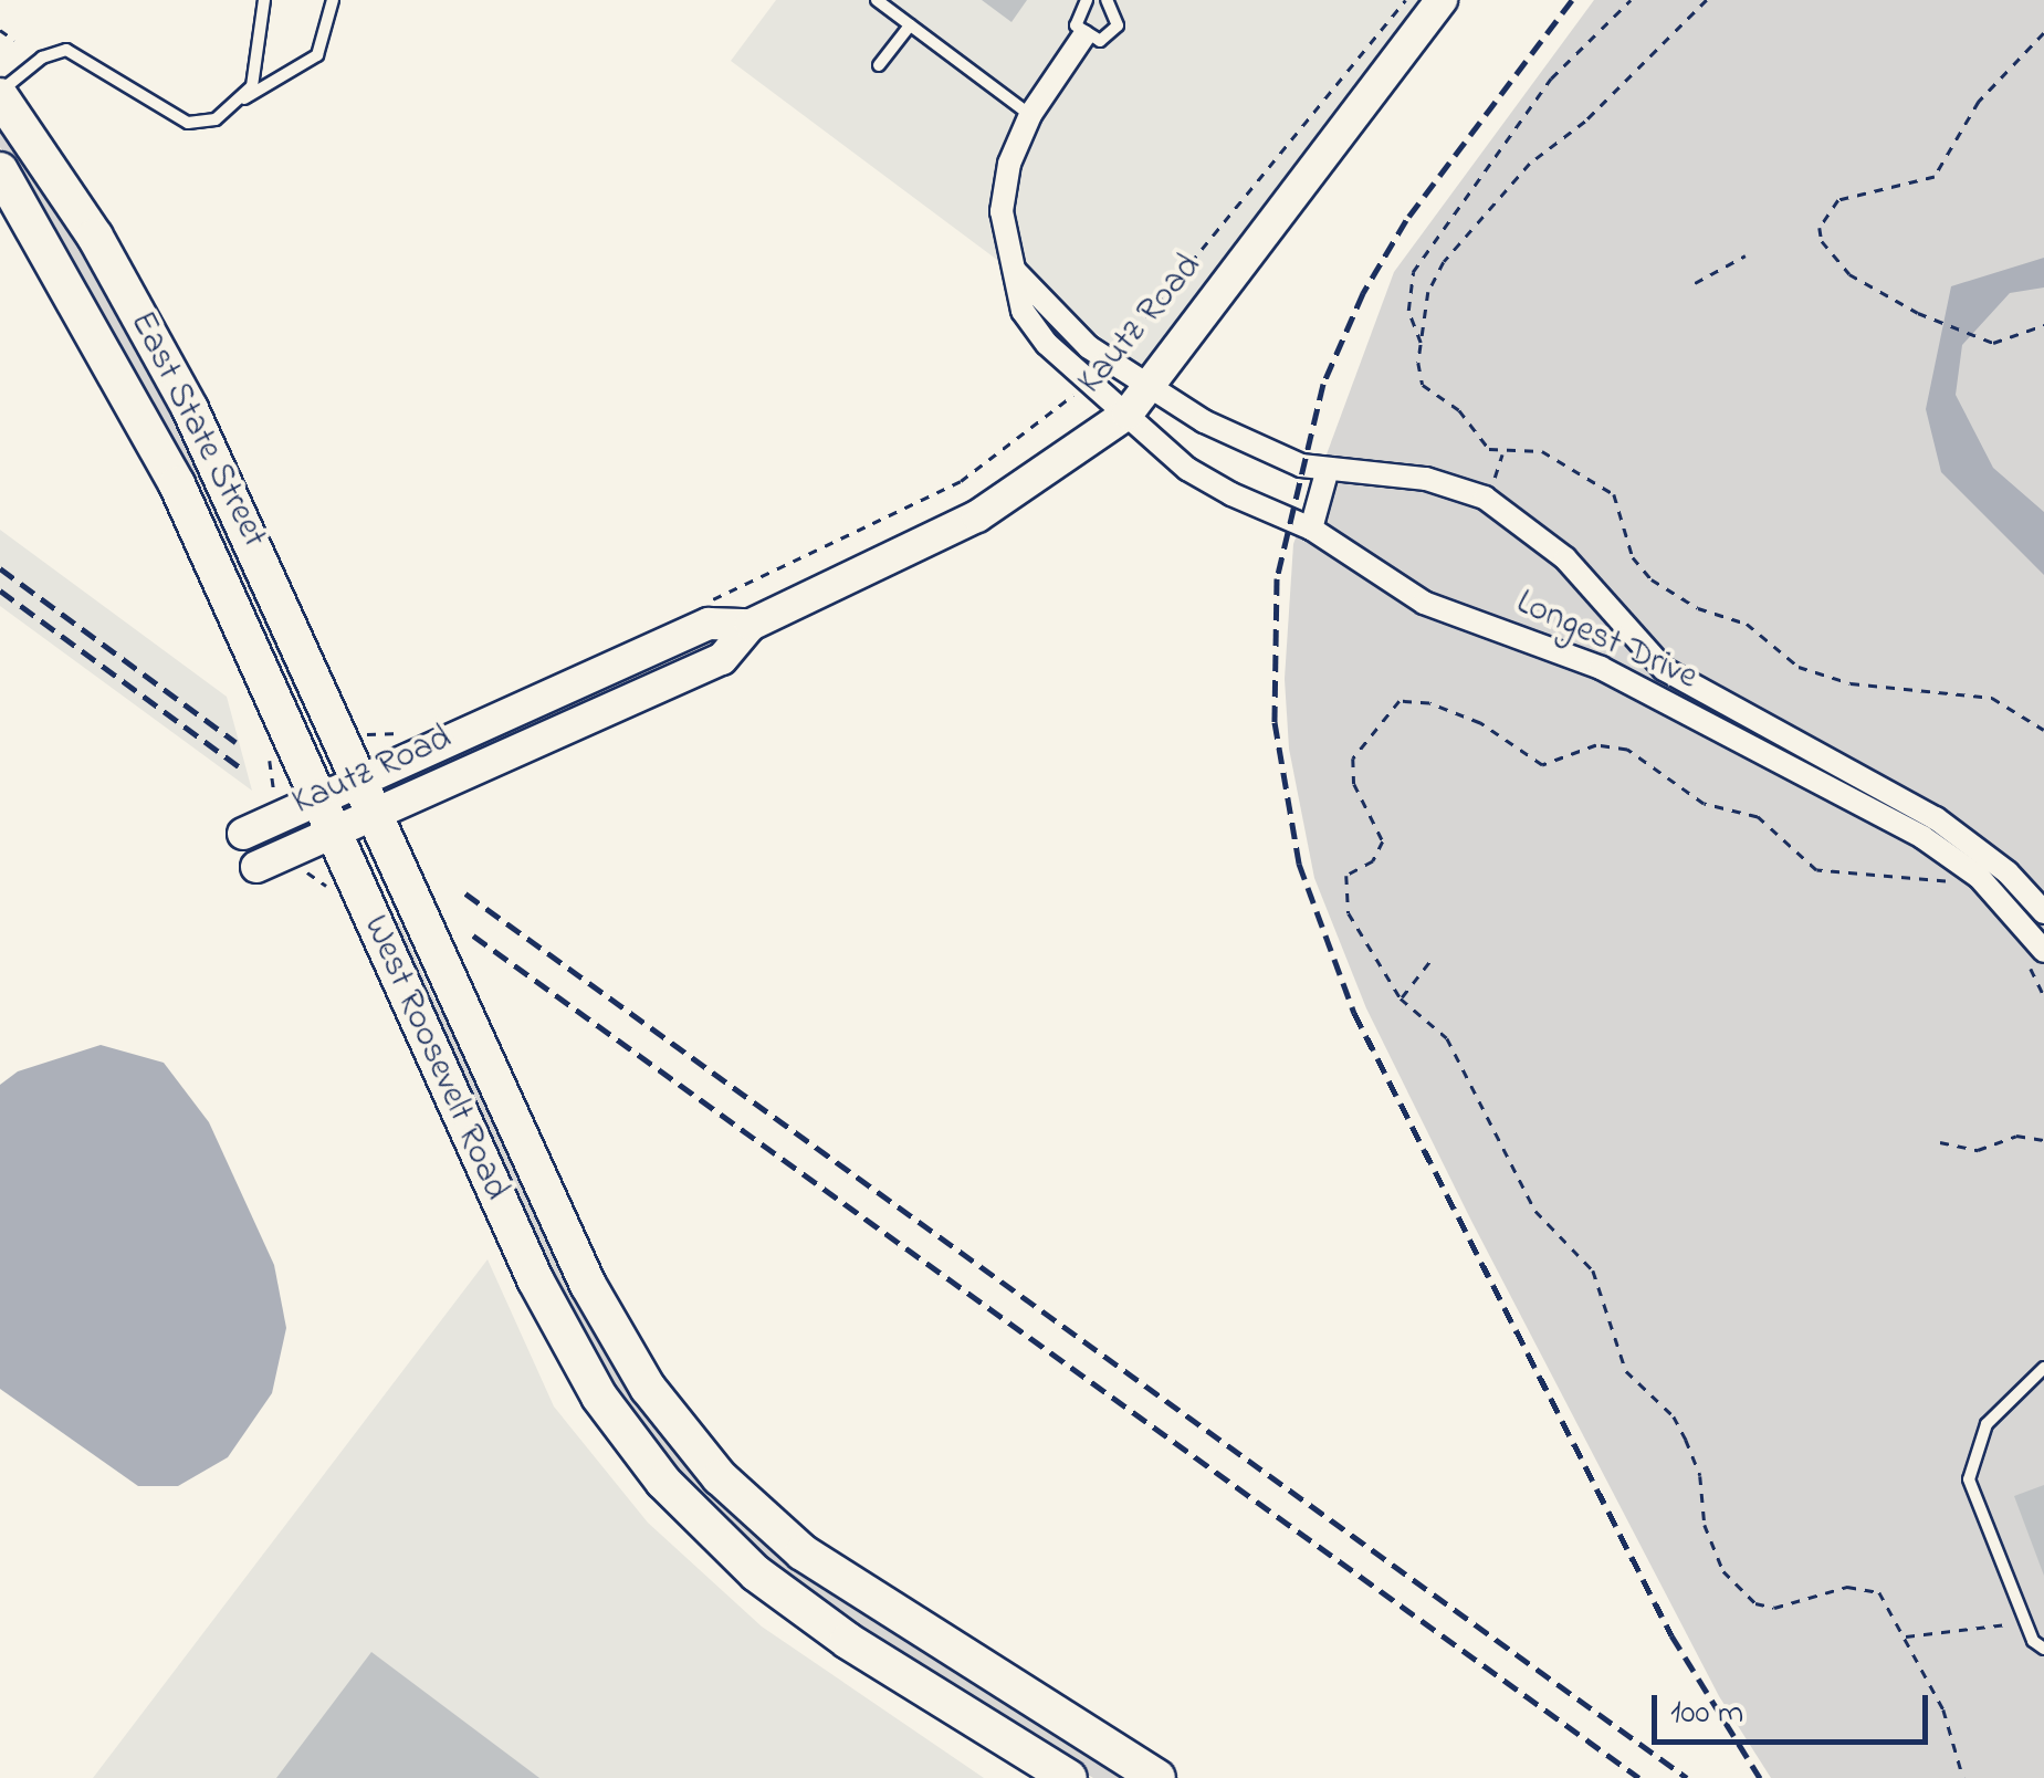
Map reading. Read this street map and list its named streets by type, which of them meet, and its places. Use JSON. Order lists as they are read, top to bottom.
{
  "streets": {
    "main road": ["East State Street", "West Roosevelt Road"],
    "street": ["Kautz Road", "Longest Drive"]
  },
  "crossings": [
    ["Kautz Road", "East State Street"],
    ["Kautz Road", "Longest Drive"],
    ["Kautz Road", "West Roosevelt Road"],
    ["East State Street", "West Roosevelt Road"]
  ],
  "scale_bar": "100 m"
}
